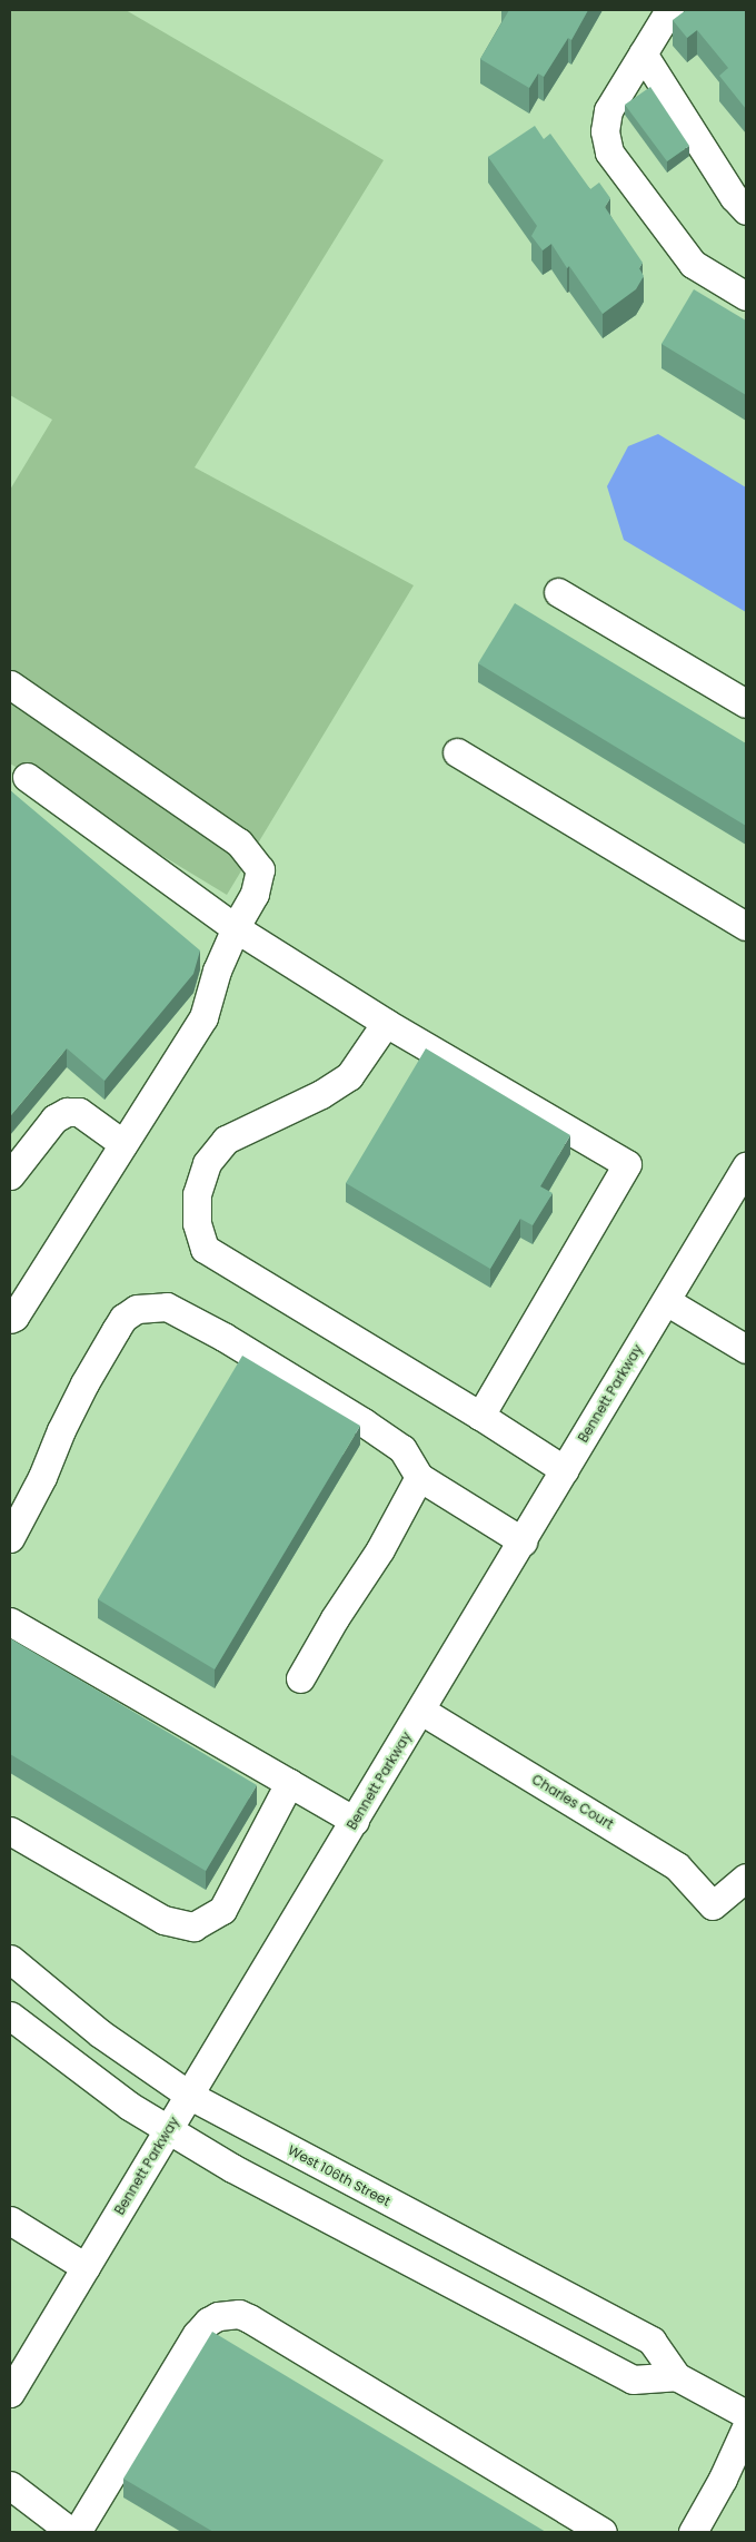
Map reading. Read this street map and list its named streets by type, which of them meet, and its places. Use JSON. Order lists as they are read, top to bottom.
{
  "streets": {
    "street": ["Bennett Parkway", "Charles Court", "West 106th Street"]
  },
  "crossings": [
    ["Bennett Parkway", "Charles Court"],
    ["Bennett Parkway", "West 106th Street"]
  ]
}
